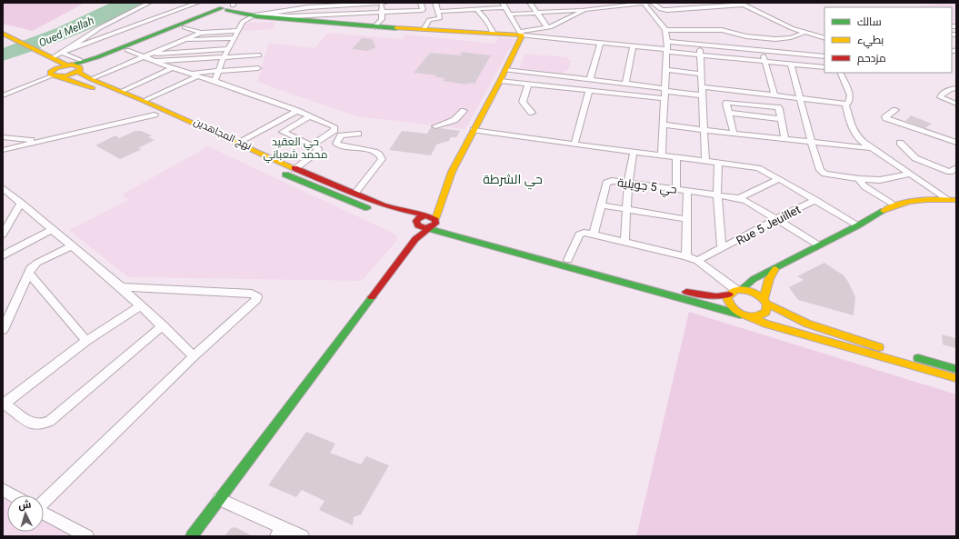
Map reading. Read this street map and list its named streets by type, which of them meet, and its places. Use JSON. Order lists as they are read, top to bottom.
{
  "streets": {
    "main road": ["نهج المجاهدين"],
    "street": ["حي 5 جويلية", "Rue 5 Jeuillet"]
  },
  "crossings": [
    ["حي 5 جويلية", "Rue 5 Jeuillet"]
  ],
  "districts": ["حي العقيد محمد شعباني", "حي الشرطة"],
  "water": ["Oued Mellah"],
  "legend": ["سالك", "بطيء", "مزدحم"],
  "north": "top"
}
